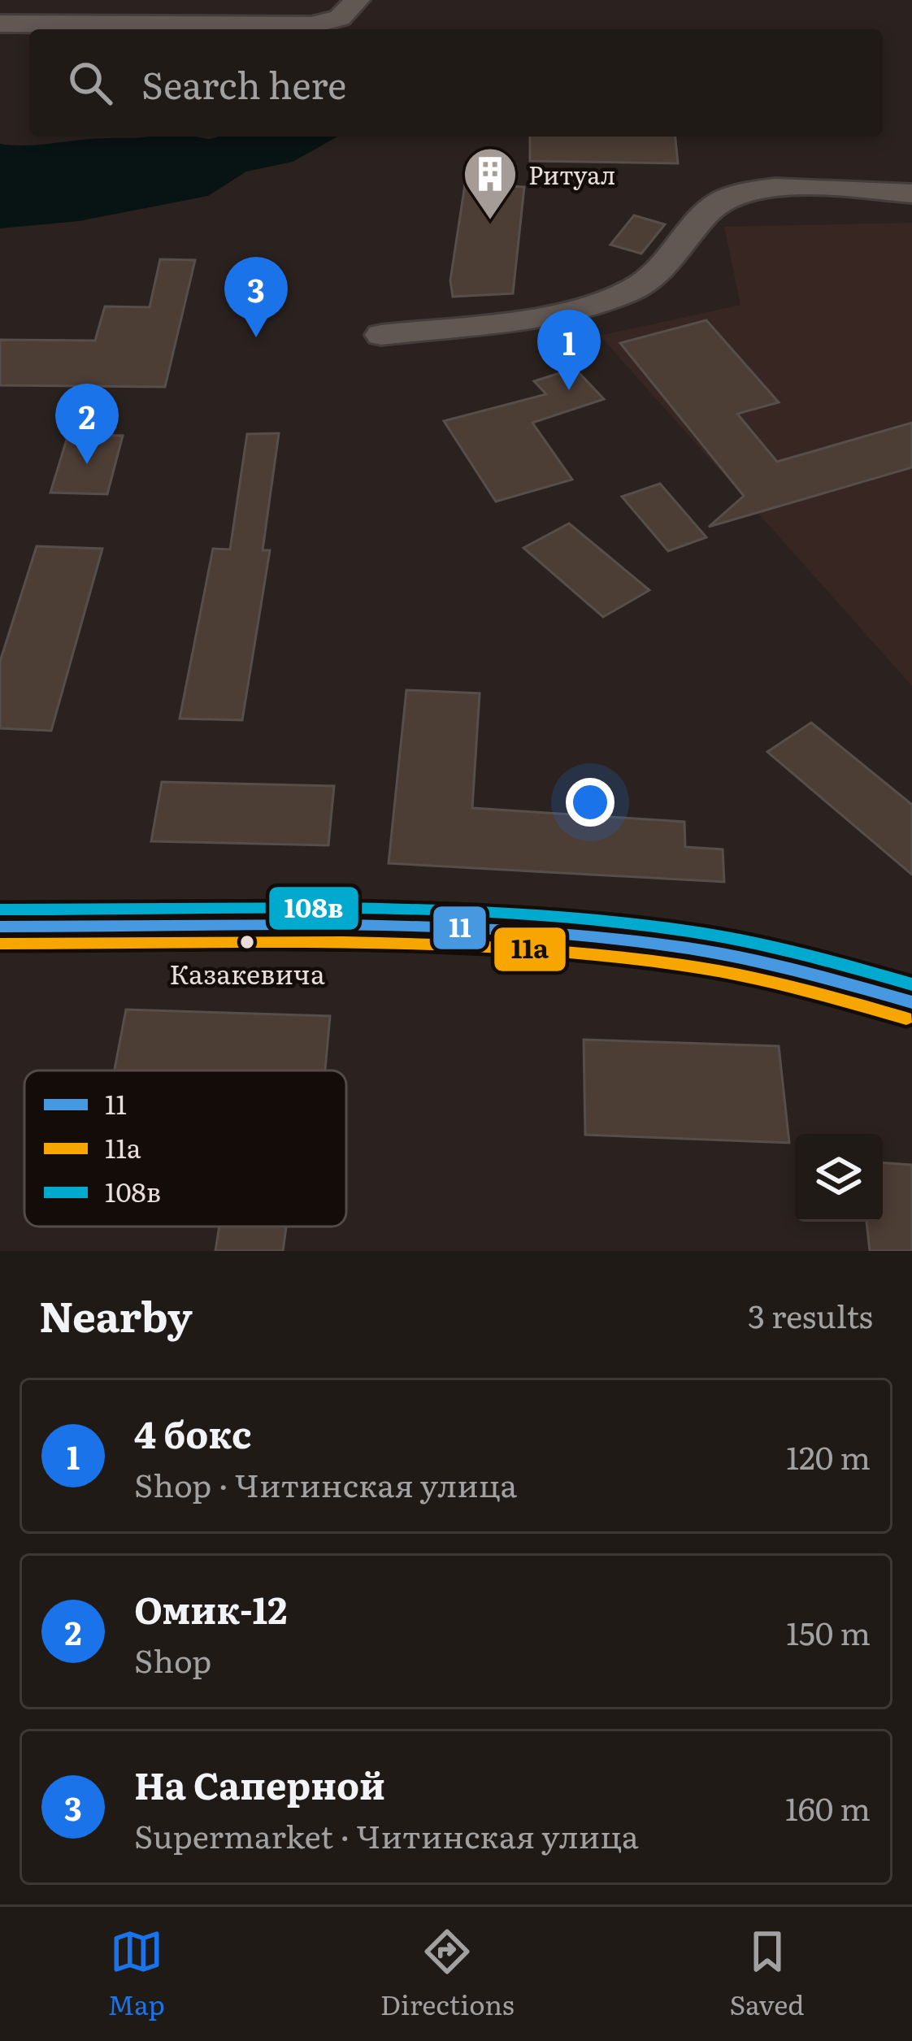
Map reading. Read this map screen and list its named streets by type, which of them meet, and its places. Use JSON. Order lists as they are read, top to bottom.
{
  "places": {
    "building": ["Ритуал"],
    "other": ["Казакевича"]
  },
  "lines": ["transit line 108в", "transit line 11", "transit line 11а"],
  "legend": ["11", "11а", "108в"],
  "page": {
    "search": "Search here",
    "pins": ["3", "1", "2"],
    "heading": ["Nearby", "3 results"],
    "list": [
      {
        "mark": "1",
        "name": "4 бокс",
        "note": "Shop · Читинская улица",
        "value": "120 m"
      },
      {
        "mark": "2",
        "name": "Омик-12",
        "note": "Shop",
        "value": "150 m"
      },
      {
        "mark": "3",
        "name": "На Саперной",
        "note": "Supermarket · Читинская улица",
        "value": "160 m"
      }
    ],
    "nav": ["Map", "Directions", "Saved"]
  }
}
